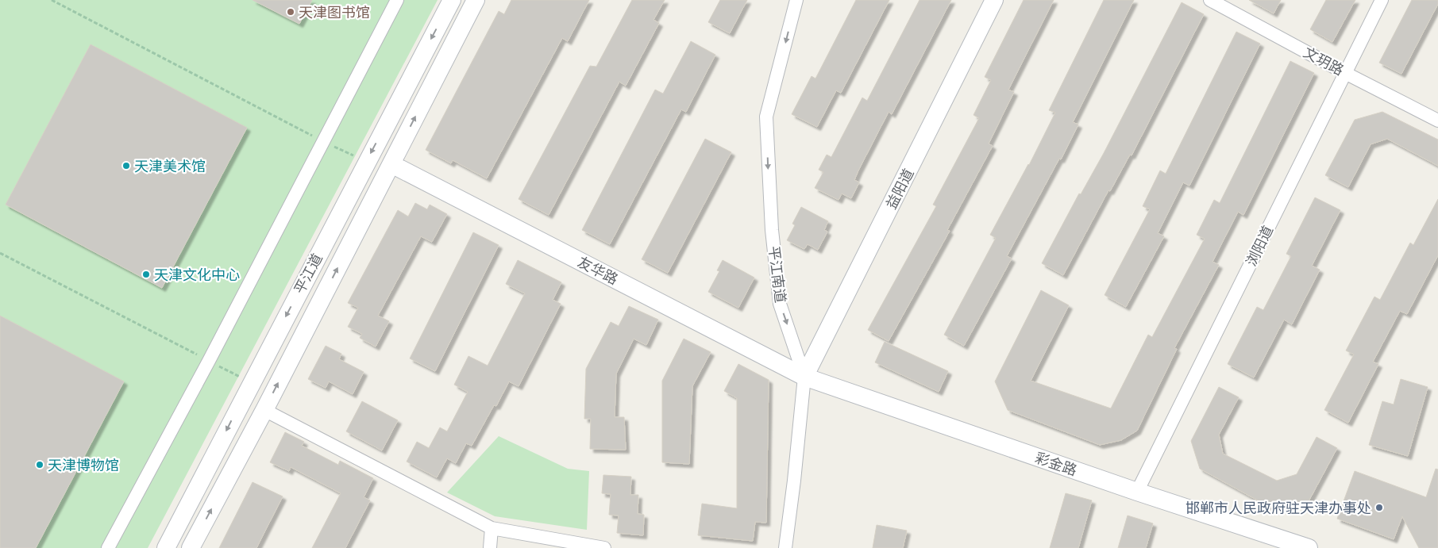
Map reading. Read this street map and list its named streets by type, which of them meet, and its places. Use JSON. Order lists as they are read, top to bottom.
{
  "streets": {
    "street": [
      "文玥路",
      "益阳道",
      "浏阳道",
      "友华路",
      "平江道",
      "平江南道",
      "彩金路"
    ]
  },
  "crossings": [
    ["文玥路", "浏阳道"],
    ["益阳道", "友华路"],
    ["益阳道", "平江南道"],
    ["益阳道", "彩金路"],
    ["浏阳道", "彩金路"],
    ["友华路", "平江道"],
    ["友华路", "平江南道"],
    ["友华路", "彩金路"],
    ["平江南道", "彩金路"]
  ],
  "one_way": ["平江南道"],
  "places": [
    "天津图书馆",
    "天津美术馆",
    "天津文化中心",
    "天津博物馆",
    "邯郸市人民政府驻天津办事处"
  ]
}
